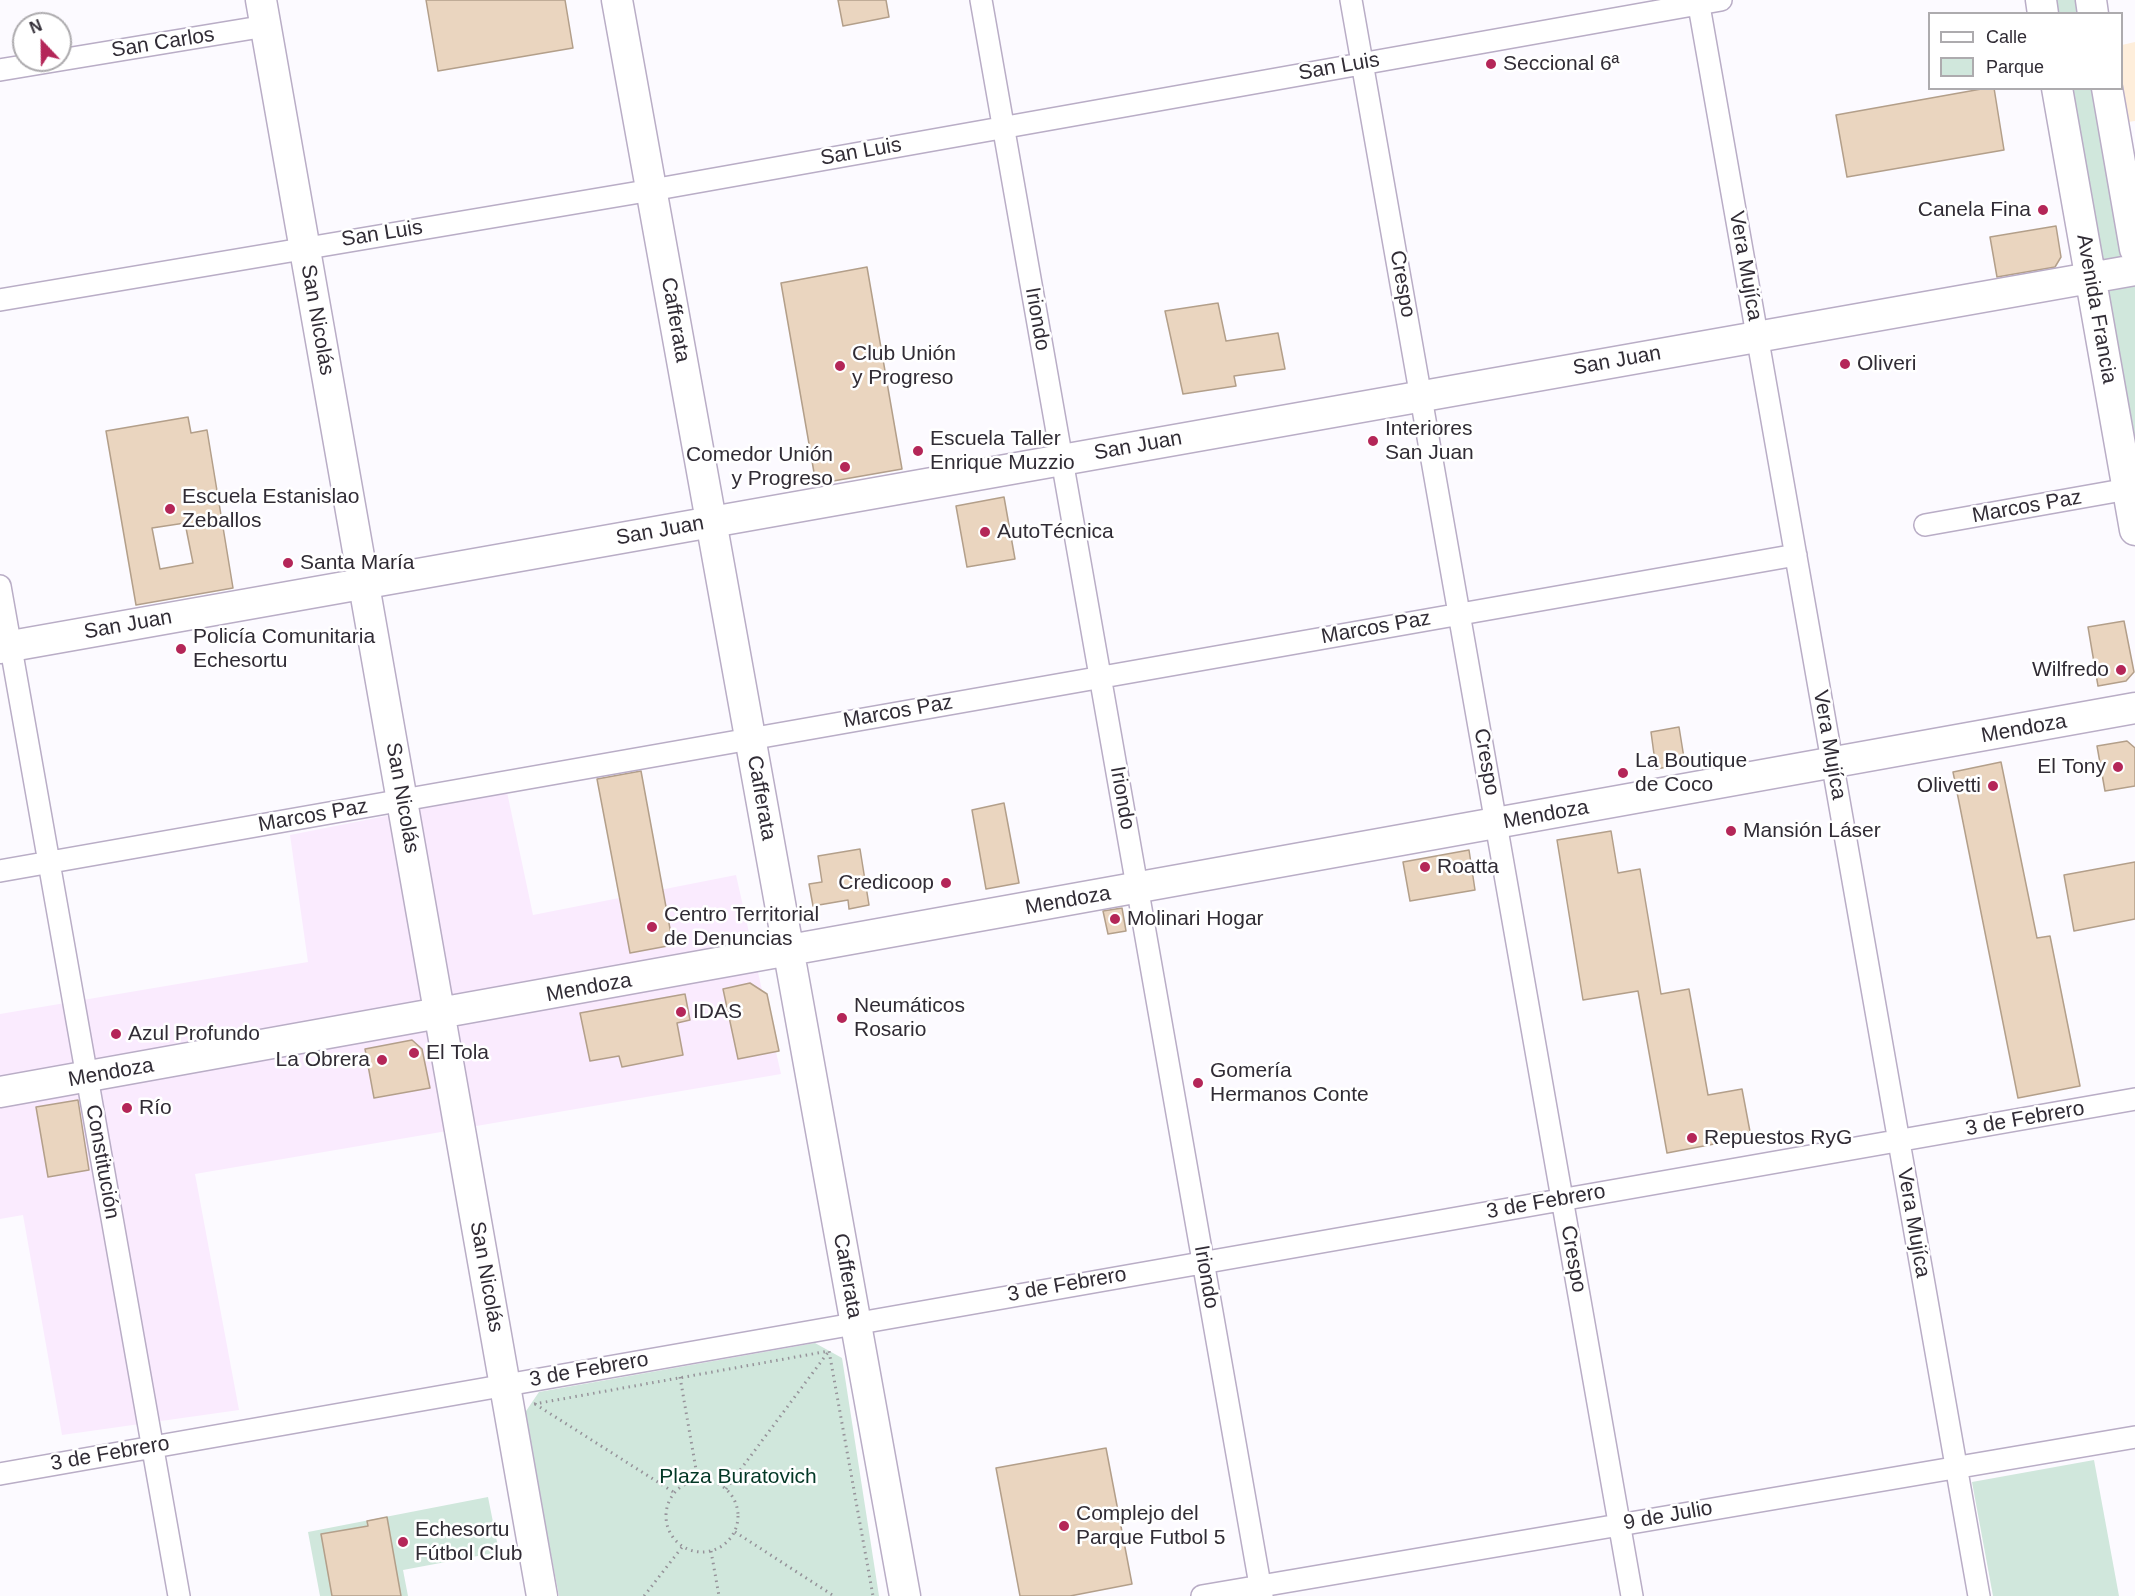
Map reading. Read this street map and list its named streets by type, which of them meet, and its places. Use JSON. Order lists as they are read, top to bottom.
{
  "streets": {
    "main road": [
      "Avenida Francia",
      "San Nicolás",
      "Cafferata",
      "San Juan",
      "Mendoza"
    ],
    "street": [
      "San Carlos",
      "San Luis",
      "Vera Mujíca",
      "Crespo",
      "Iriondo",
      "Marcos Paz",
      "3 de Febrero",
      "Constitución",
      "9 de Julio"
    ]
  },
  "crossings": [
    ["San Carlos", "San Nicolás"],
    ["San Luis", "Vera Mujíca"],
    ["San Luis", "Crespo"],
    ["San Luis", "Iriondo"],
    ["San Luis", "San Nicolás"],
    ["San Luis", "Cafferata"],
    ["Vera Mujíca", "San Juan"],
    ["Vera Mujíca", "Marcos Paz"],
    ["Vera Mujíca", "Mendoza"],
    ["Vera Mujíca", "3 de Febrero"],
    ["Vera Mujíca", "9 de Julio"],
    ["Crespo", "San Juan"],
    ["Crespo", "Marcos Paz"],
    ["Crespo", "Mendoza"],
    ["Crespo", "3 de Febrero"],
    ["Crespo", "9 de Julio"],
    ["Avenida Francia", "San Juan"],
    ["Avenida Francia", "Marcos Paz"],
    ["Iriondo", "San Juan"],
    ["Iriondo", "Marcos Paz"],
    ["Iriondo", "Mendoza"],
    ["Iriondo", "3 de Febrero"],
    ["Iriondo", "9 de Julio"],
    ["San Nicolás", "San Juan"],
    ["San Nicolás", "Marcos Paz"],
    ["San Nicolás", "Mendoza"],
    ["San Nicolás", "3 de Febrero"],
    ["Cafferata", "San Juan"],
    ["Cafferata", "Marcos Paz"],
    ["Cafferata", "Mendoza"],
    ["Cafferata", "3 de Febrero"],
    ["San Juan", "Constitución"],
    ["Marcos Paz", "Constitución"],
    ["Mendoza", "Constitución"],
    ["3 de Febrero", "Constitución"]
  ],
  "parks": ["Plaza Buratovich"],
  "places": [
    "Seccional 6ª",
    "Canela Fina",
    "Oliveri",
    "Club Unión y Progreso",
    "Interiores San Juan",
    "Escuela Taller Enrique Muzzio",
    "Comedor Unión y Progreso",
    "Escuela Estanislao Zeballos",
    "AutoTécnica",
    "Santa María",
    "Policía Comunitaria Echesortu",
    "Wilfredo",
    "El Tony",
    "La Boutique de Coco",
    "Olivetti",
    "Mansión Láser",
    "Roatta",
    "Credicoop",
    "Molinari Hogar",
    "Centro Territorial de Denuncias",
    "IDAS",
    "Neumáticos Rosario",
    "Azul Profundo",
    "El Tola",
    "La Obrera",
    "Gomería Hermanos Conte",
    "Río",
    "Repuestos RyG",
    "Complejo del Parque Futbol 5",
    "Echesortu Fútbol Club"
  ],
  "legend": ["Calle", "Parque"],
  "north": "top"
}
